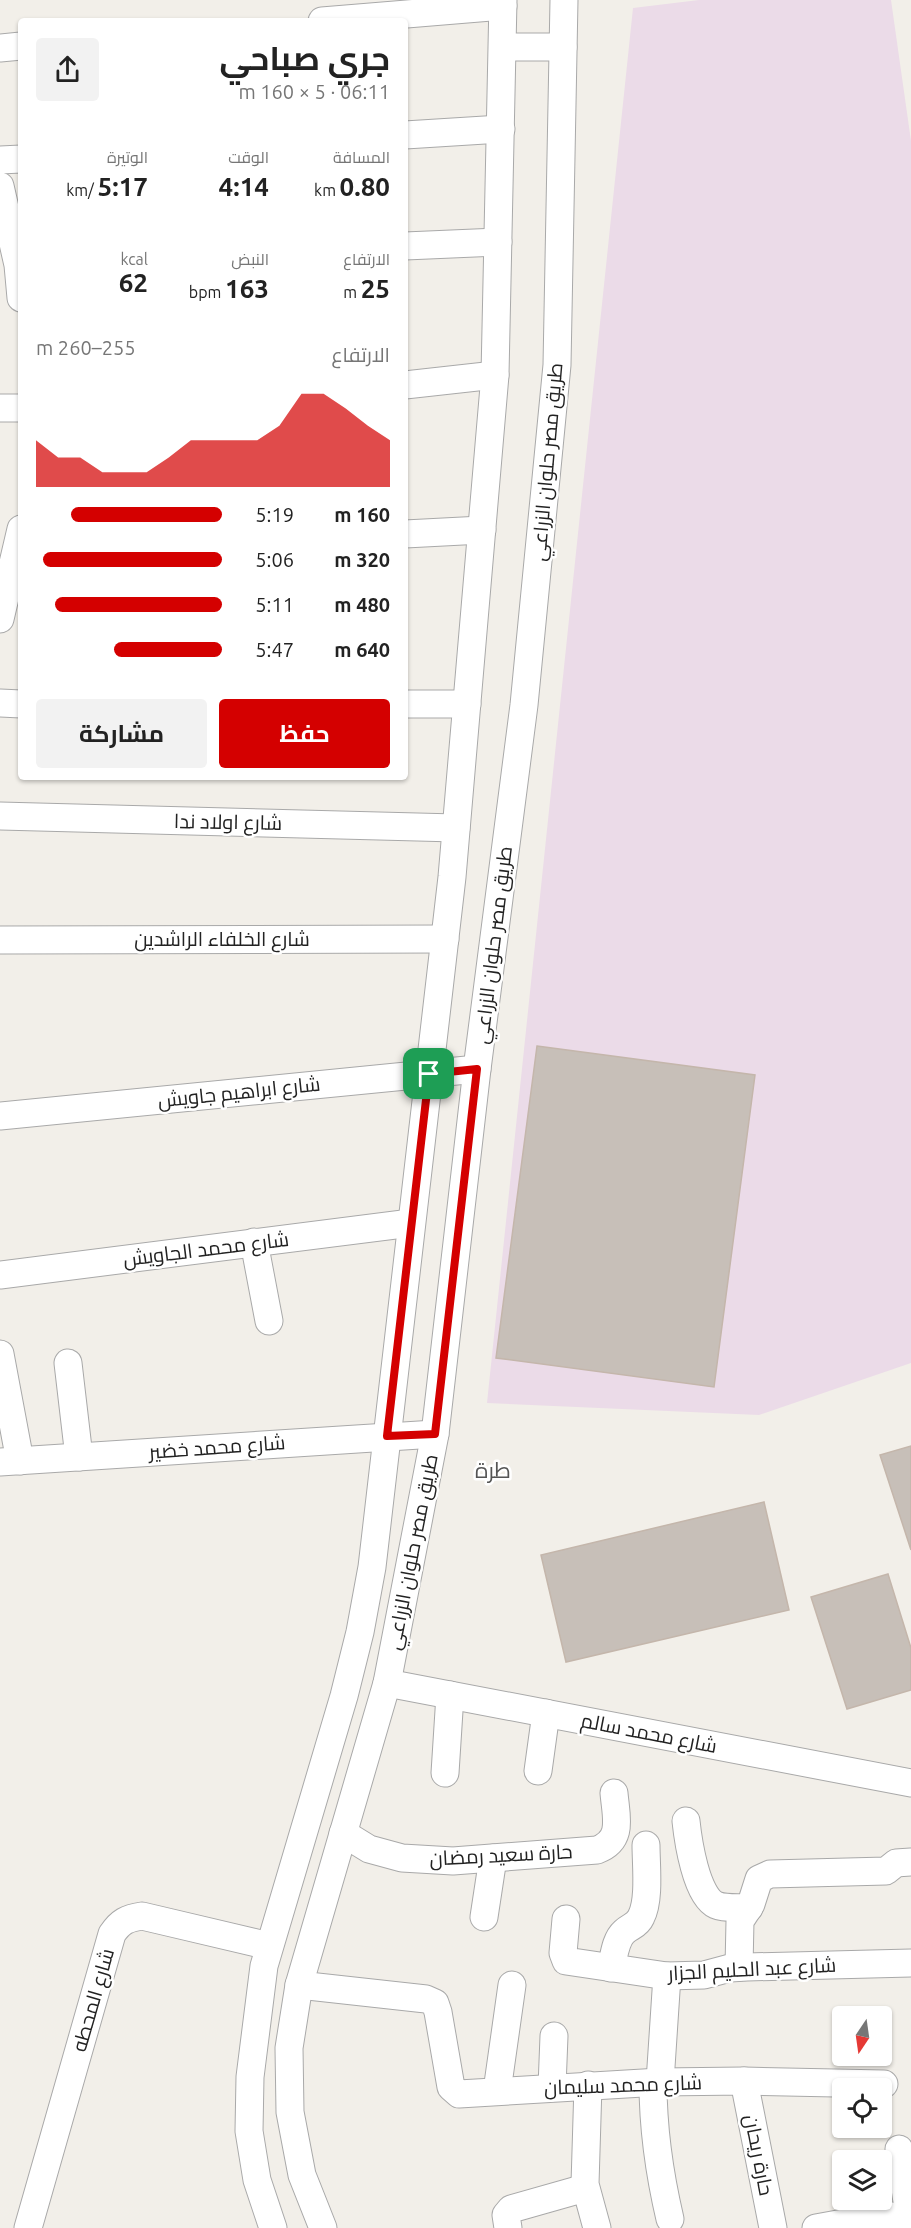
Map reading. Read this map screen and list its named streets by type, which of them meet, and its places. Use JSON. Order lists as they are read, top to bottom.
{
  "streets": {
    "street": [
      "طريق مصر حلوان الزراعي",
      "شارع اولاد ندا",
      "شارع الخلفاء الراشدين",
      "شارع ابراهيم جاويش",
      "شارع محمد الجاويش",
      "شارع محمد خضير",
      "شارع محمد سالم",
      "حارة سعيد رمضان",
      "شارع عبد الحليم الجزار",
      "شارع المحطه",
      "شارع محمد سليمان",
      "حارة ريحان"
    ]
  },
  "crossings": [
    ["طريق مصر حلوان الزراعي", "شارع اولاد ندا"],
    ["طريق مصر حلوان الزراعي", "شارع الخلفاء الراشدين"],
    ["طريق مصر حلوان الزراعي", "شارع ابراهيم جاويش"],
    ["طريق مصر حلوان الزراعي", "شارع محمد الجاويش"],
    ["طريق مصر حلوان الزراعي", "شارع محمد خضير"],
    ["طريق مصر حلوان الزراعي", "شارع محمد سالم"],
    ["طريق مصر حلوان الزراعي", "حارة سعيد رمضان"],
    ["طريق مصر حلوان الزراعي", "شارع المحطه"],
    ["طريق مصر حلوان الزراعي", "شارع محمد سليمان"],
    ["شارع محمد سليمان", "حارة ريحان"]
  ],
  "districts": ["طرة"],
  "north": "bottom",
  "page": {
    "heading": ["جري صباحي", "06:11 · 5 × 160 m"],
    "stats": [
      ["المسافة", "0.80 km"],
      ["الوقت", "4:14"],
      ["الوتيرة", "5:17 /km"],
      ["الارتفاع", "25 m"],
      ["النبض", "163 bpm"],
      ["kcal", "62"]
    ],
    "chart": ["الارتفاع", "255–260 m"],
    "list": [
      {
        "name": "160 m",
        "note": "5:19"
      },
      {
        "name": "320 m",
        "note": "5:06"
      },
      {
        "name": "480 m",
        "note": "5:11"
      },
      {
        "name": "640 m",
        "note": "5:47"
      }
    ],
    "buttons": ["حفظ", "مشاركة"]
  }
}
